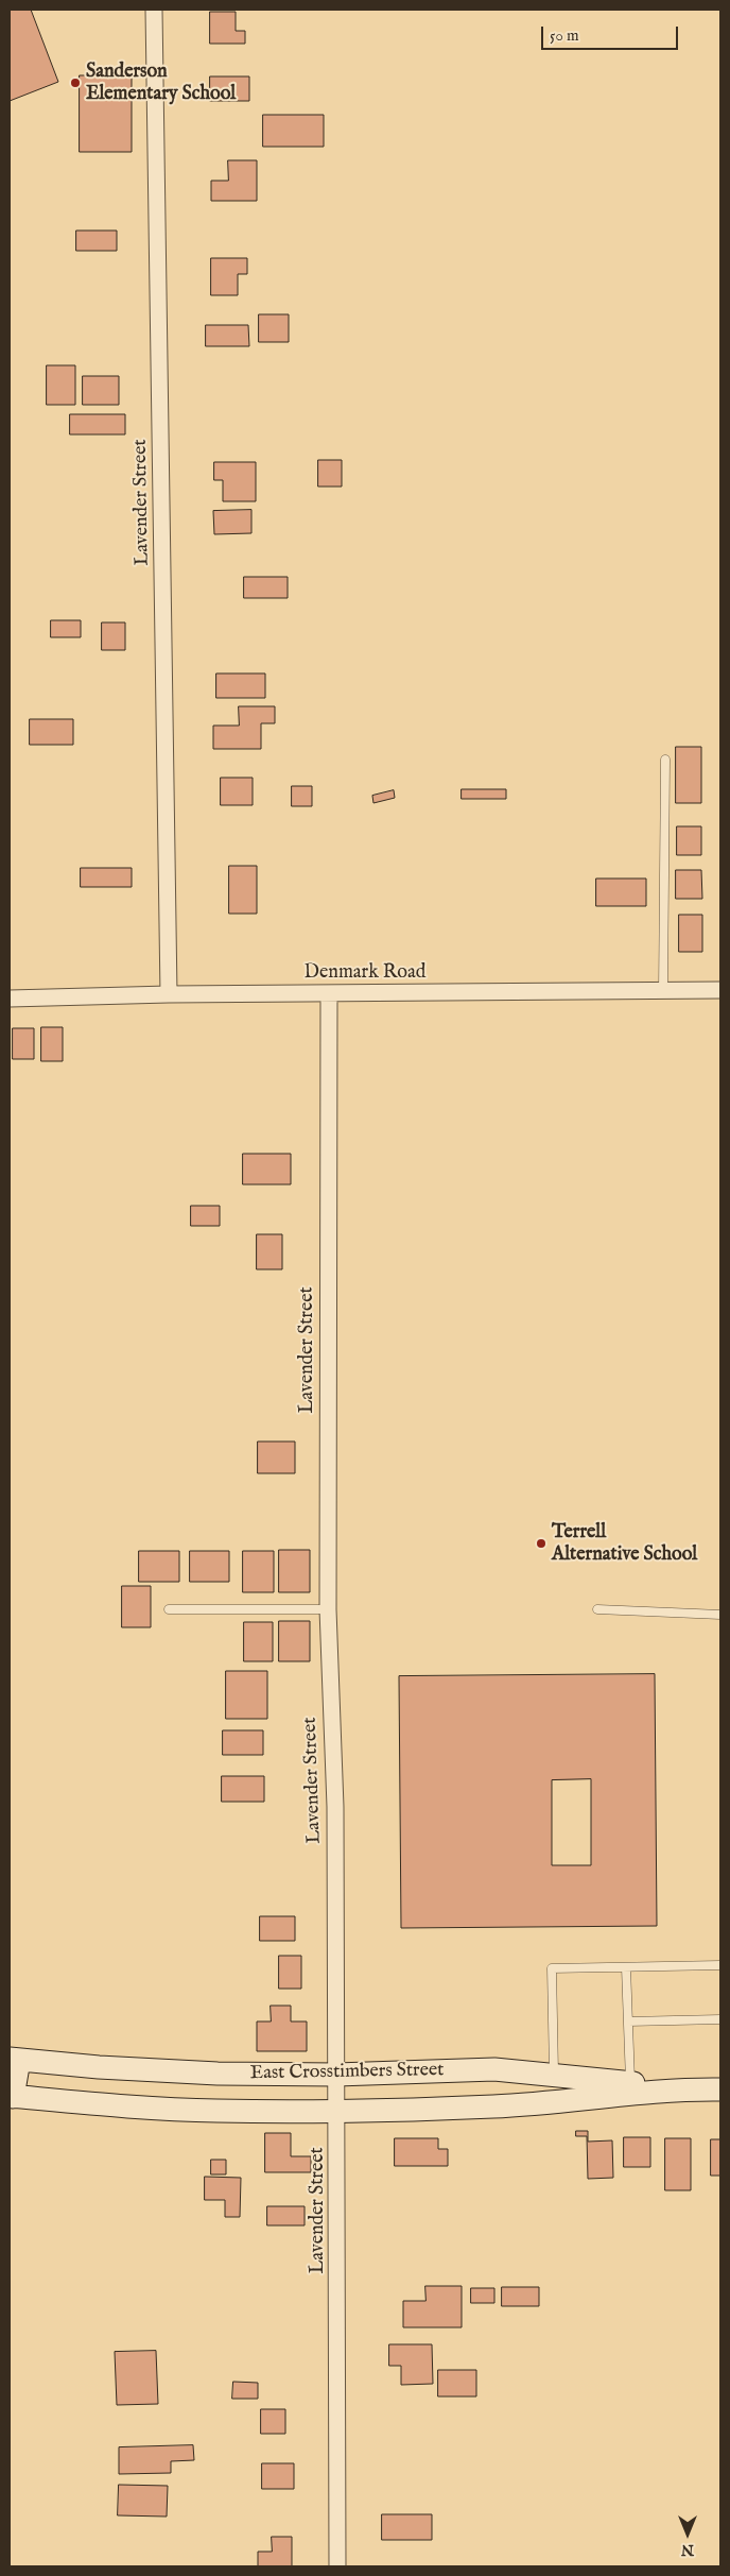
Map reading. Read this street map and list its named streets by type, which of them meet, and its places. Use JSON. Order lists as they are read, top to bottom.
{
  "streets": {
    "main road": ["East Crosstimbers Street"],
    "street": ["Lavender Street", "Denmark Road"]
  },
  "crossings": [
    ["Lavender Street", "Denmark Road"],
    ["Lavender Street", "East Crosstimbers Street"]
  ],
  "places": ["Sanderson Elementary School", "Terrell Alternative School"],
  "scale_bar": "50 m",
  "north": "bottom"
}
